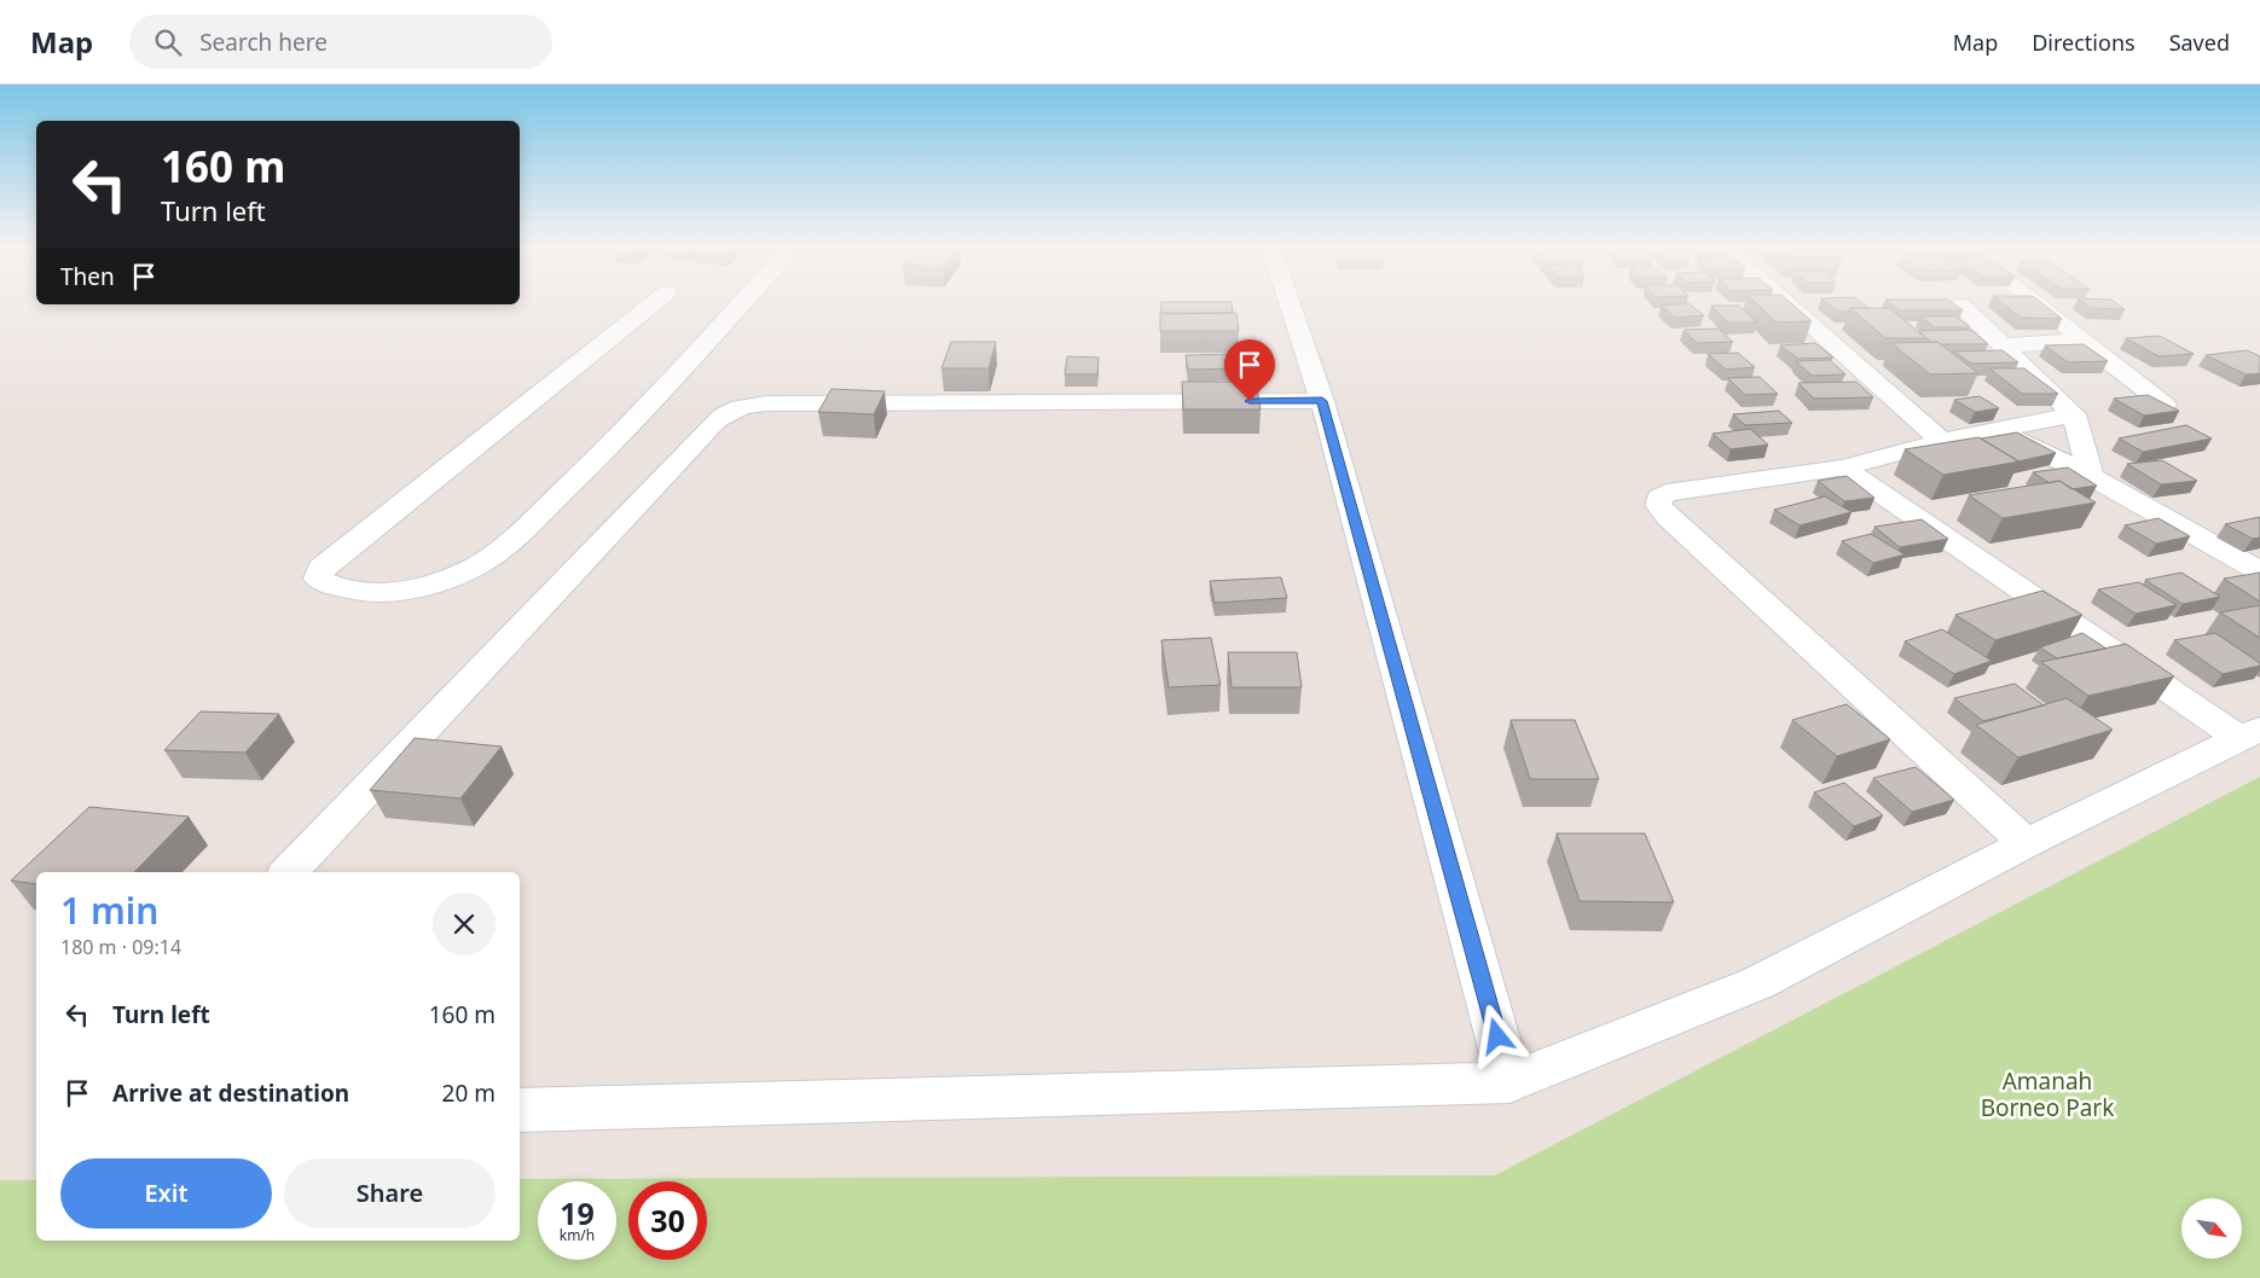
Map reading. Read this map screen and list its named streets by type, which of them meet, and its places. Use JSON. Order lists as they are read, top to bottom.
{
  "parks": ["Amanah Borneo Park"],
  "north": "bottom right",
  "page": {
    "header": "Map",
    "search": "Search here",
    "nav": ["Map", "Directions", "Saved"],
    "turn": ["160 m", "Turn left"],
    "then": "Then",
    "heading": ["1 min", "180 m · 09:14"],
    "list": [
      {
        "name": "Turn left",
        "value": "160 m"
      },
      {
        "name": "Arrive at destination",
        "value": "20 m"
      }
    ],
    "buttons": ["Exit", "Share"],
    "speed": "19 km/h",
    "limit": "30"
  }
}
